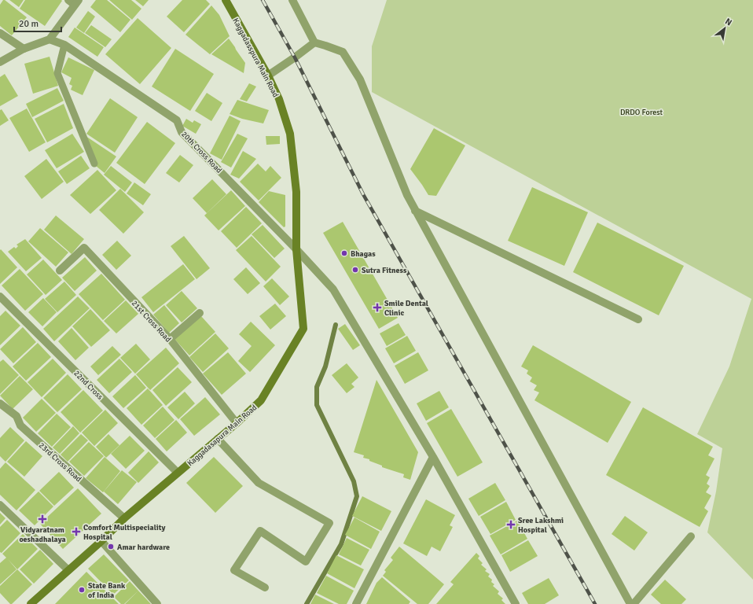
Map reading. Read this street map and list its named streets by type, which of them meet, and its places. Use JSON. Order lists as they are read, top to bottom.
{
  "streets": {
    "main road": ["Kaggadasspura Main Road", "Kaggadasapura Main Road"],
    "street": [
      "20th Cross Road",
      "21st Cross Road",
      "22nd Cross",
      "23rd Cross Road"
    ]
  },
  "crossings": [
    ["Kaggadasspura Main Road", "Kaggadasapura Main Road"],
    ["20th Cross Road", "Kaggadasapura Main Road"],
    ["21st Cross Road", "Kaggadasapura Main Road"],
    ["22nd Cross", "Kaggadasapura Main Road"],
    ["Kaggadasapura Main Road", "23rd Cross Road"]
  ],
  "parks": ["DRDO Forest"],
  "places": {
    "other": [
      "Bhagas",
      "Sutra Fitness",
      "Amar hardware",
      "State Bank of India"
    ],
    "health": [
      "Smile Dental Clinic",
      "Vidyaratnam oeshadhalaya",
      "Sree Lakshmi Hospital",
      "Comfort Multispeciality Hospital"
    ]
  },
  "scale_bar": "20 m",
  "north": "top right"
}
